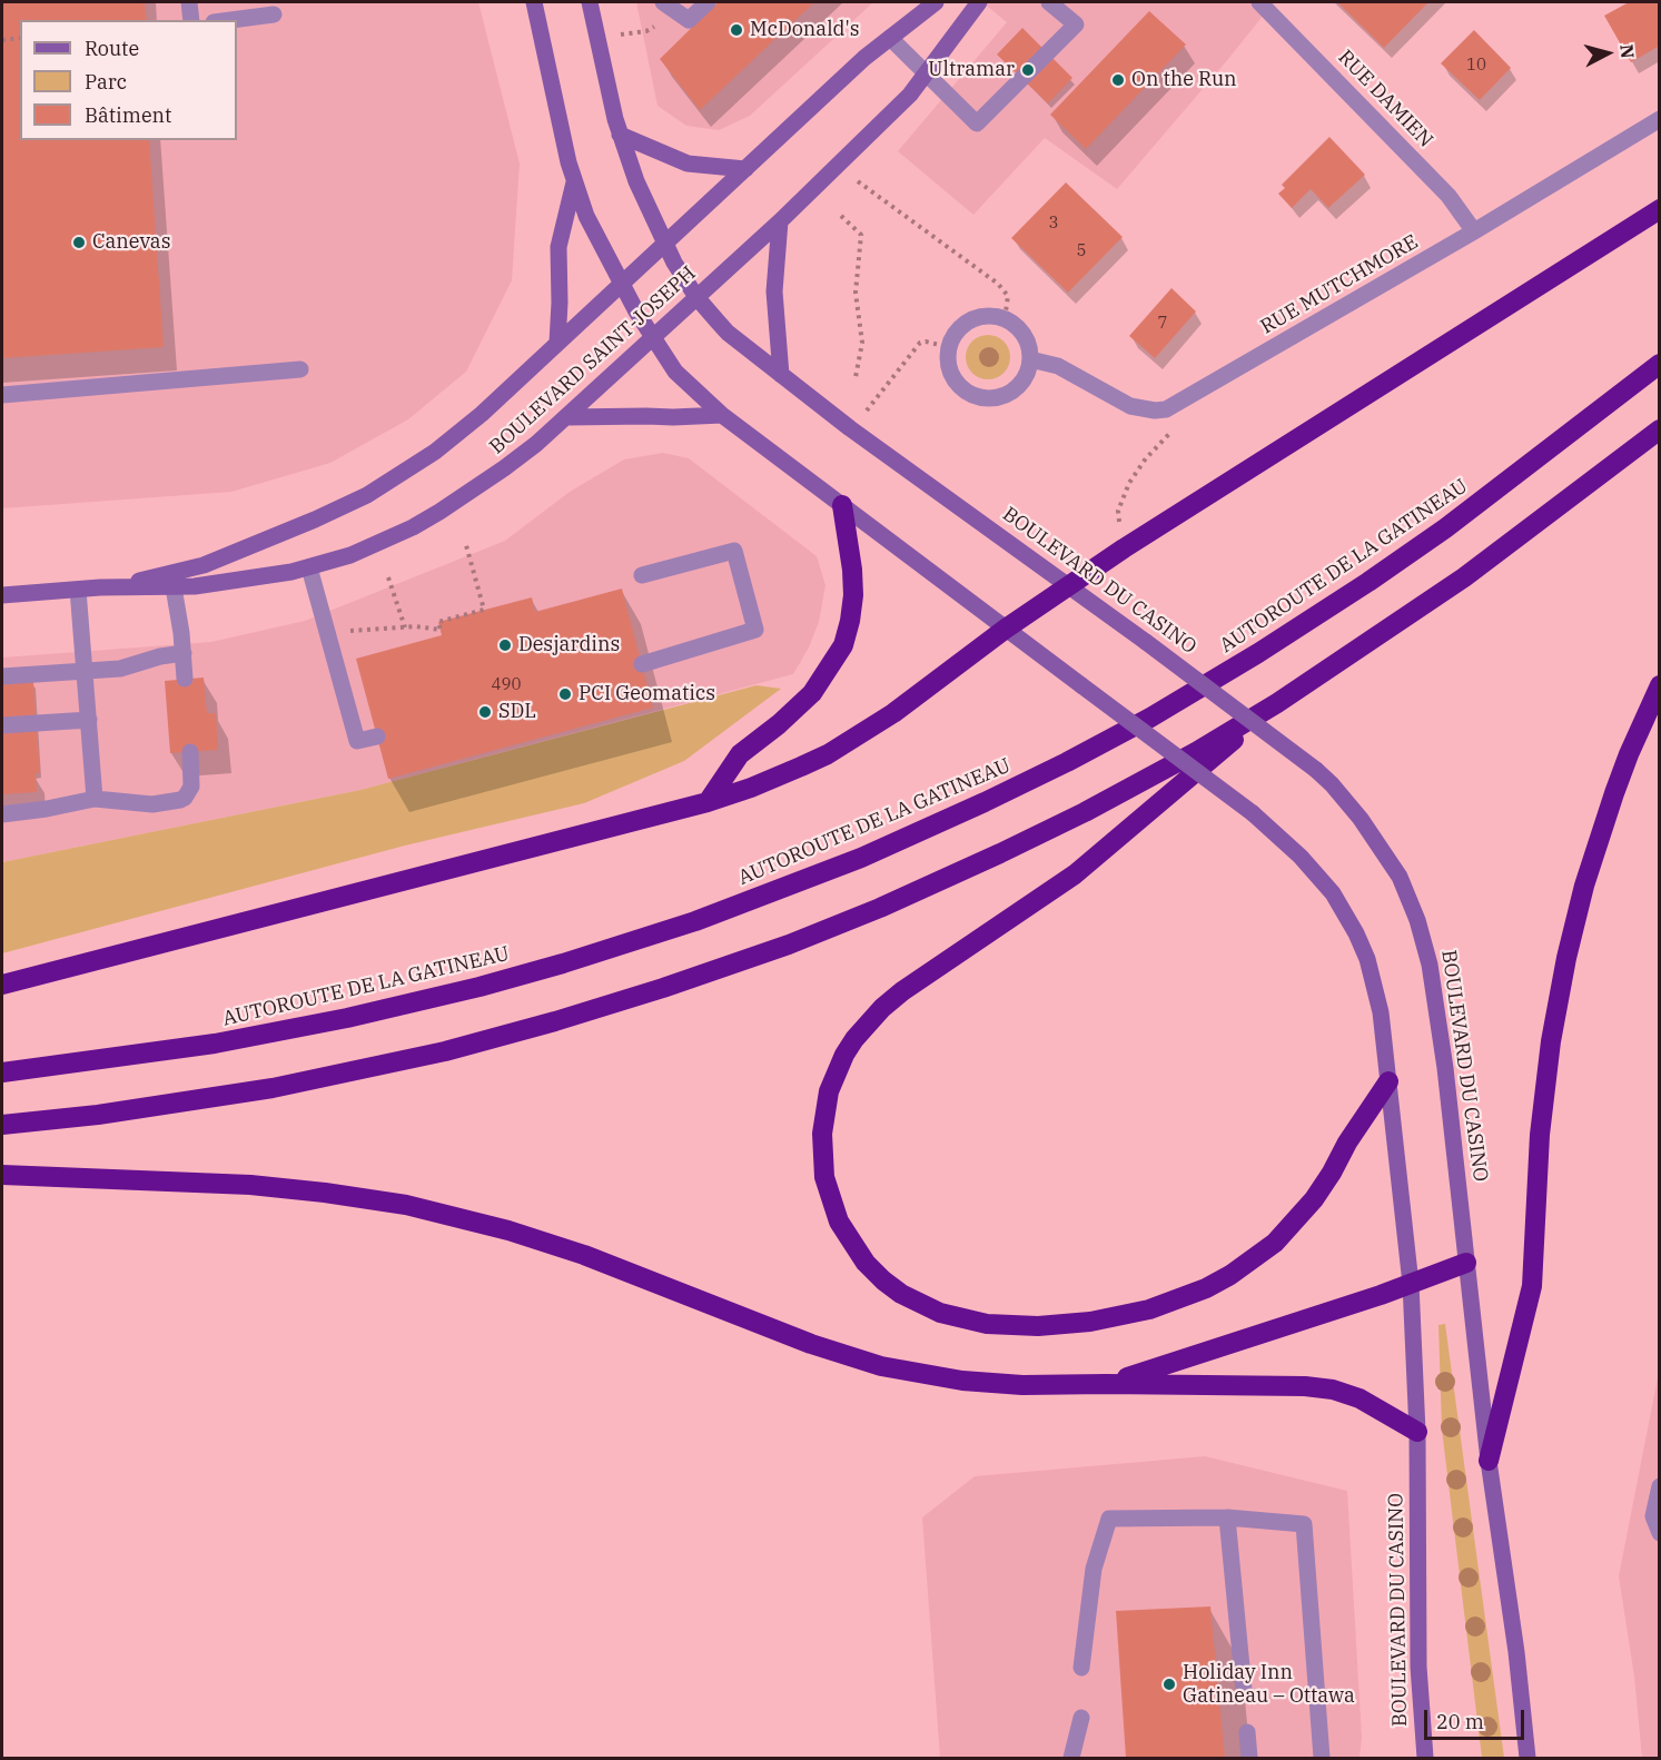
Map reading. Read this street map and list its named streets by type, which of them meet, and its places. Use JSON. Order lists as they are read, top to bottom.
{
  "streets": {
    "highway": ["AUTOROUTE DE LA GATINEAU"],
    "main road": ["BOULEVARD SAINT-JOSEPH", "BOULEVARD DU CASINO"],
    "street": ["RUE DAMIEN", "RUE MUTCHMORE"]
  },
  "crossings": [
    ["RUE DAMIEN", "RUE MUTCHMORE"],
    ["BOULEVARD SAINT-JOSEPH", "BOULEVARD DU CASINO"]
  ],
  "places": [
    "McDonald's",
    "Ultramar",
    "On the Run",
    "Canevas",
    "Desjardins",
    "PCI Geomatics",
    "SDL",
    "Holiday Inn Gatineau – Ottawa"
  ],
  "house_numbers": [
    "10",
    "3",
    "5",
    "7",
    "490"
  ],
  "legend": ["Route", "Parc", "Bâtiment"],
  "scale_bar": "20 m",
  "north": "right"
}
